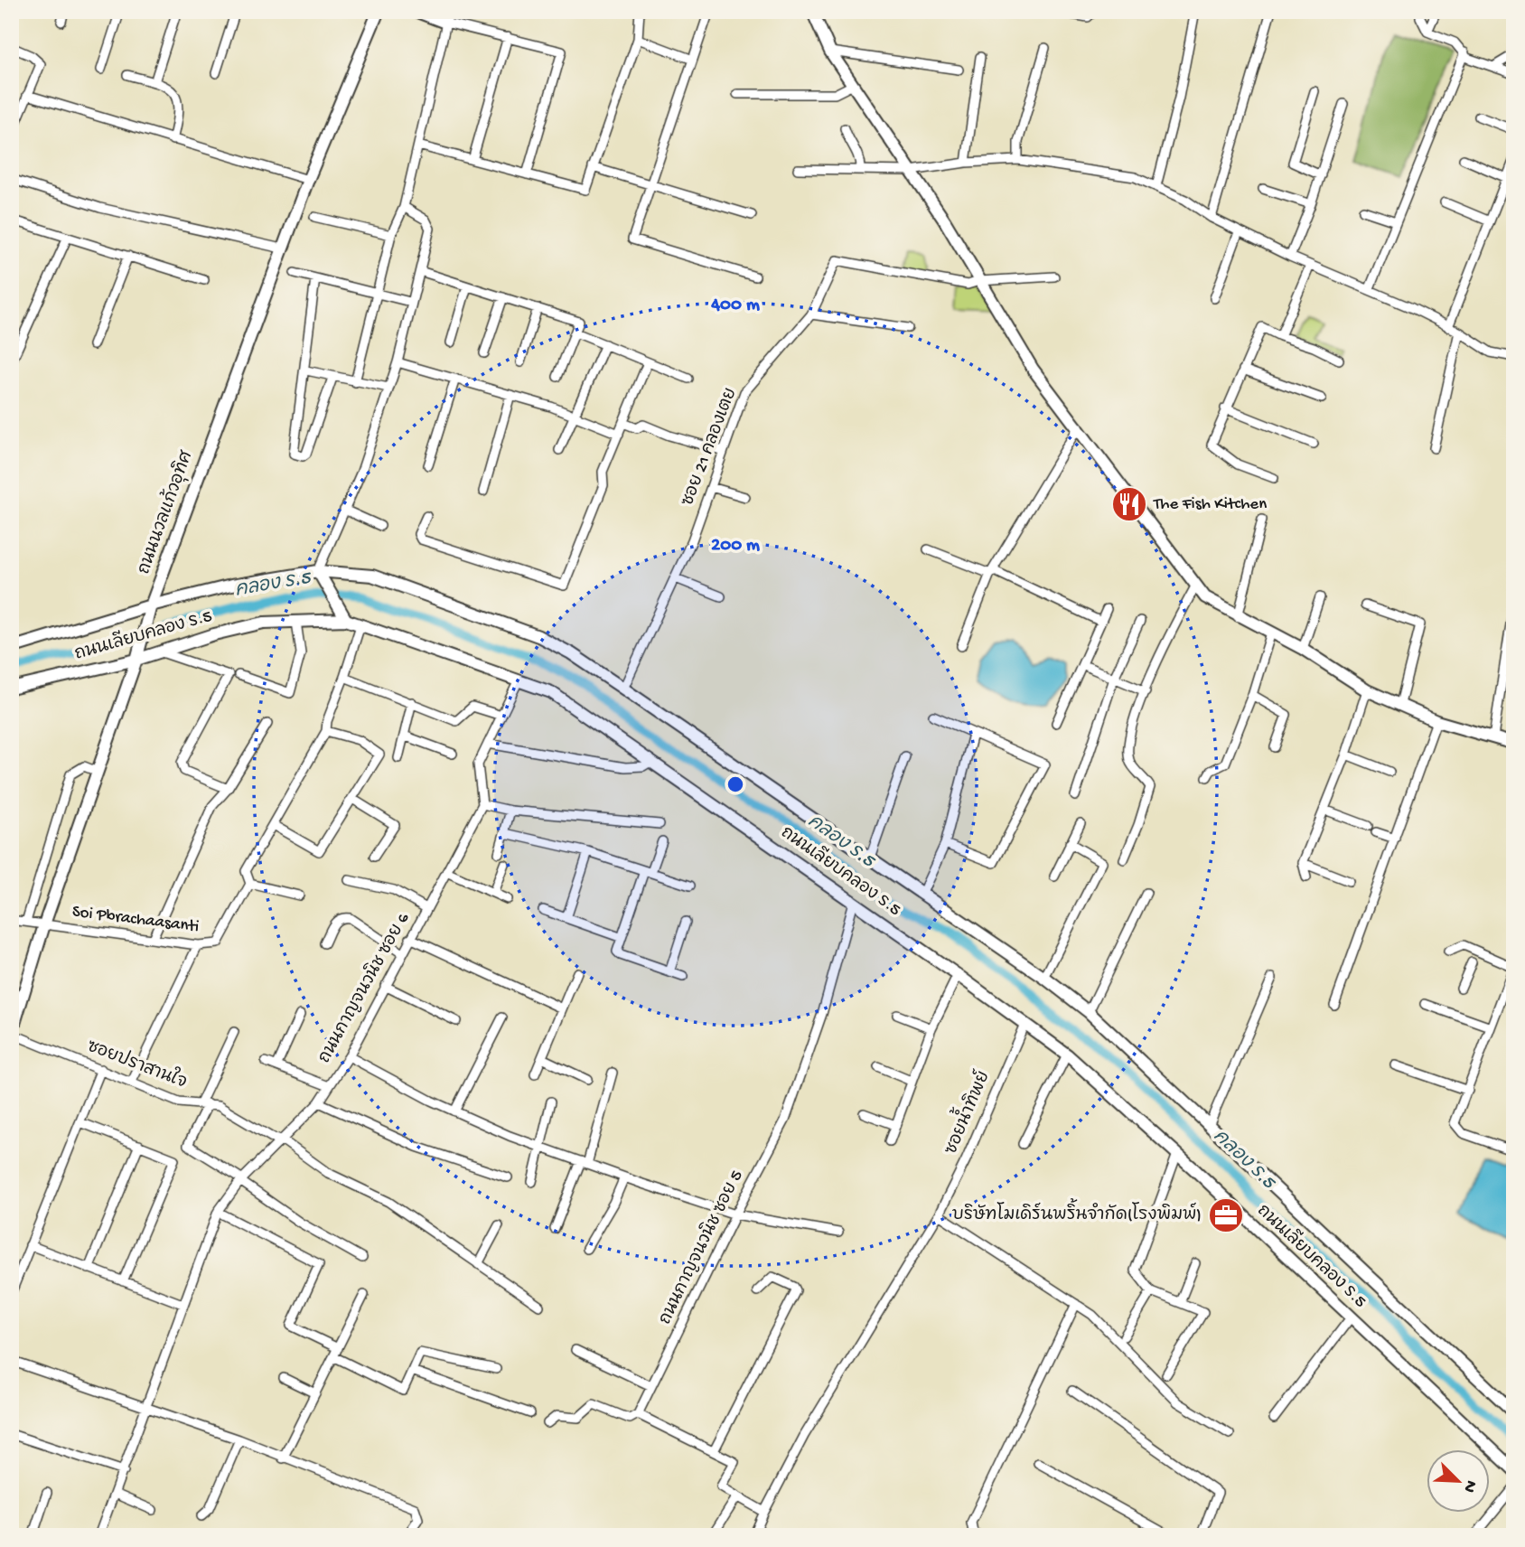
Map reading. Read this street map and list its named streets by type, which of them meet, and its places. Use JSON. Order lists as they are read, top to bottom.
{
  "streets": {
    "street": [
      "ซอย 21 คลองเตย",
      "ถนนนวลแก้วอุทิศ",
      "ถนนเลียบคลอง ร.5",
      "Soi Pbrachaasanti",
      "ถนนกาญจนวนิช ซอย 6",
      "ซอยปราสานใจ",
      "ซอยน้ำทิพย์",
      "ถนนกาญจนวนิช ซอย 5"
    ]
  },
  "crossings": [
    ["ซอย 21 คลองเตย", "ถนนเลียบคลอง ร.5"],
    ["ถนนนวลแก้วอุทิศ", "ถนนเลียบคลอง ร.5"],
    ["ถนนนวลแก้วอุทิศ", "Soi Pbrachaasanti"],
    ["ถนนนวลแก้วอุทิศ", "ซอยปราสานใจ"],
    ["ถนนเลียบคลอง ร.5", "ซอยน้ำทิพย์"],
    ["ถนนเลียบคลอง ร.5", "ถนนกาญจนวนิช ซอย 5"],
    ["ถนนกาญจนวนิช ซอย 6", "ซอยปราสานใจ"]
  ],
  "water": ["คลอง ร.5"],
  "places": {
    "restaurant": ["The Fish Kitchen"],
    "office": ["บริษัทโมเดิร์นพริ้นจำกัด(โรงพิมพ์)"]
  },
  "north": "bottom right",
  "rings": ["400 m", "200 m"]
}
